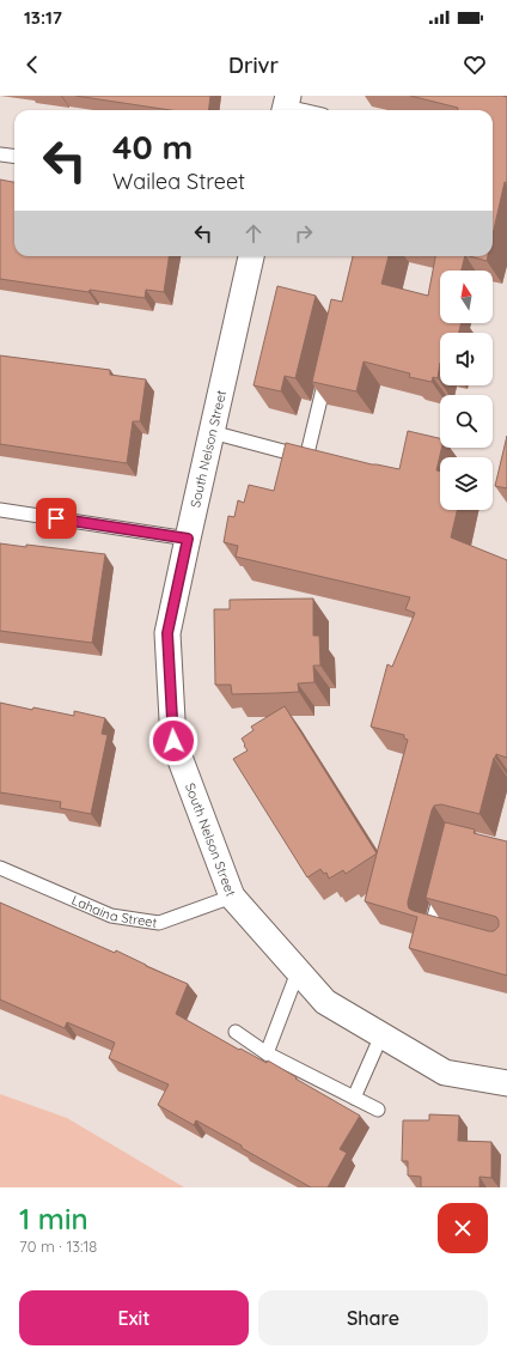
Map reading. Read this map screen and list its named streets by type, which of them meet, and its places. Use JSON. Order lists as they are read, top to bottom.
{
  "streets": {
    "street": ["South Nelson Street"],
    "lane": ["Lahaina Street"]
  },
  "crossings": [
    ["South Nelson Street", "Lahaina Street"]
  ],
  "north": "top",
  "page": {
    "status": "13:17",
    "header": "Drivr",
    "turn": ["40 m", "Wailea Street"],
    "heading": ["1 min", "70 m · 13:18"],
    "buttons": ["Exit", "Share"]
  }
}
